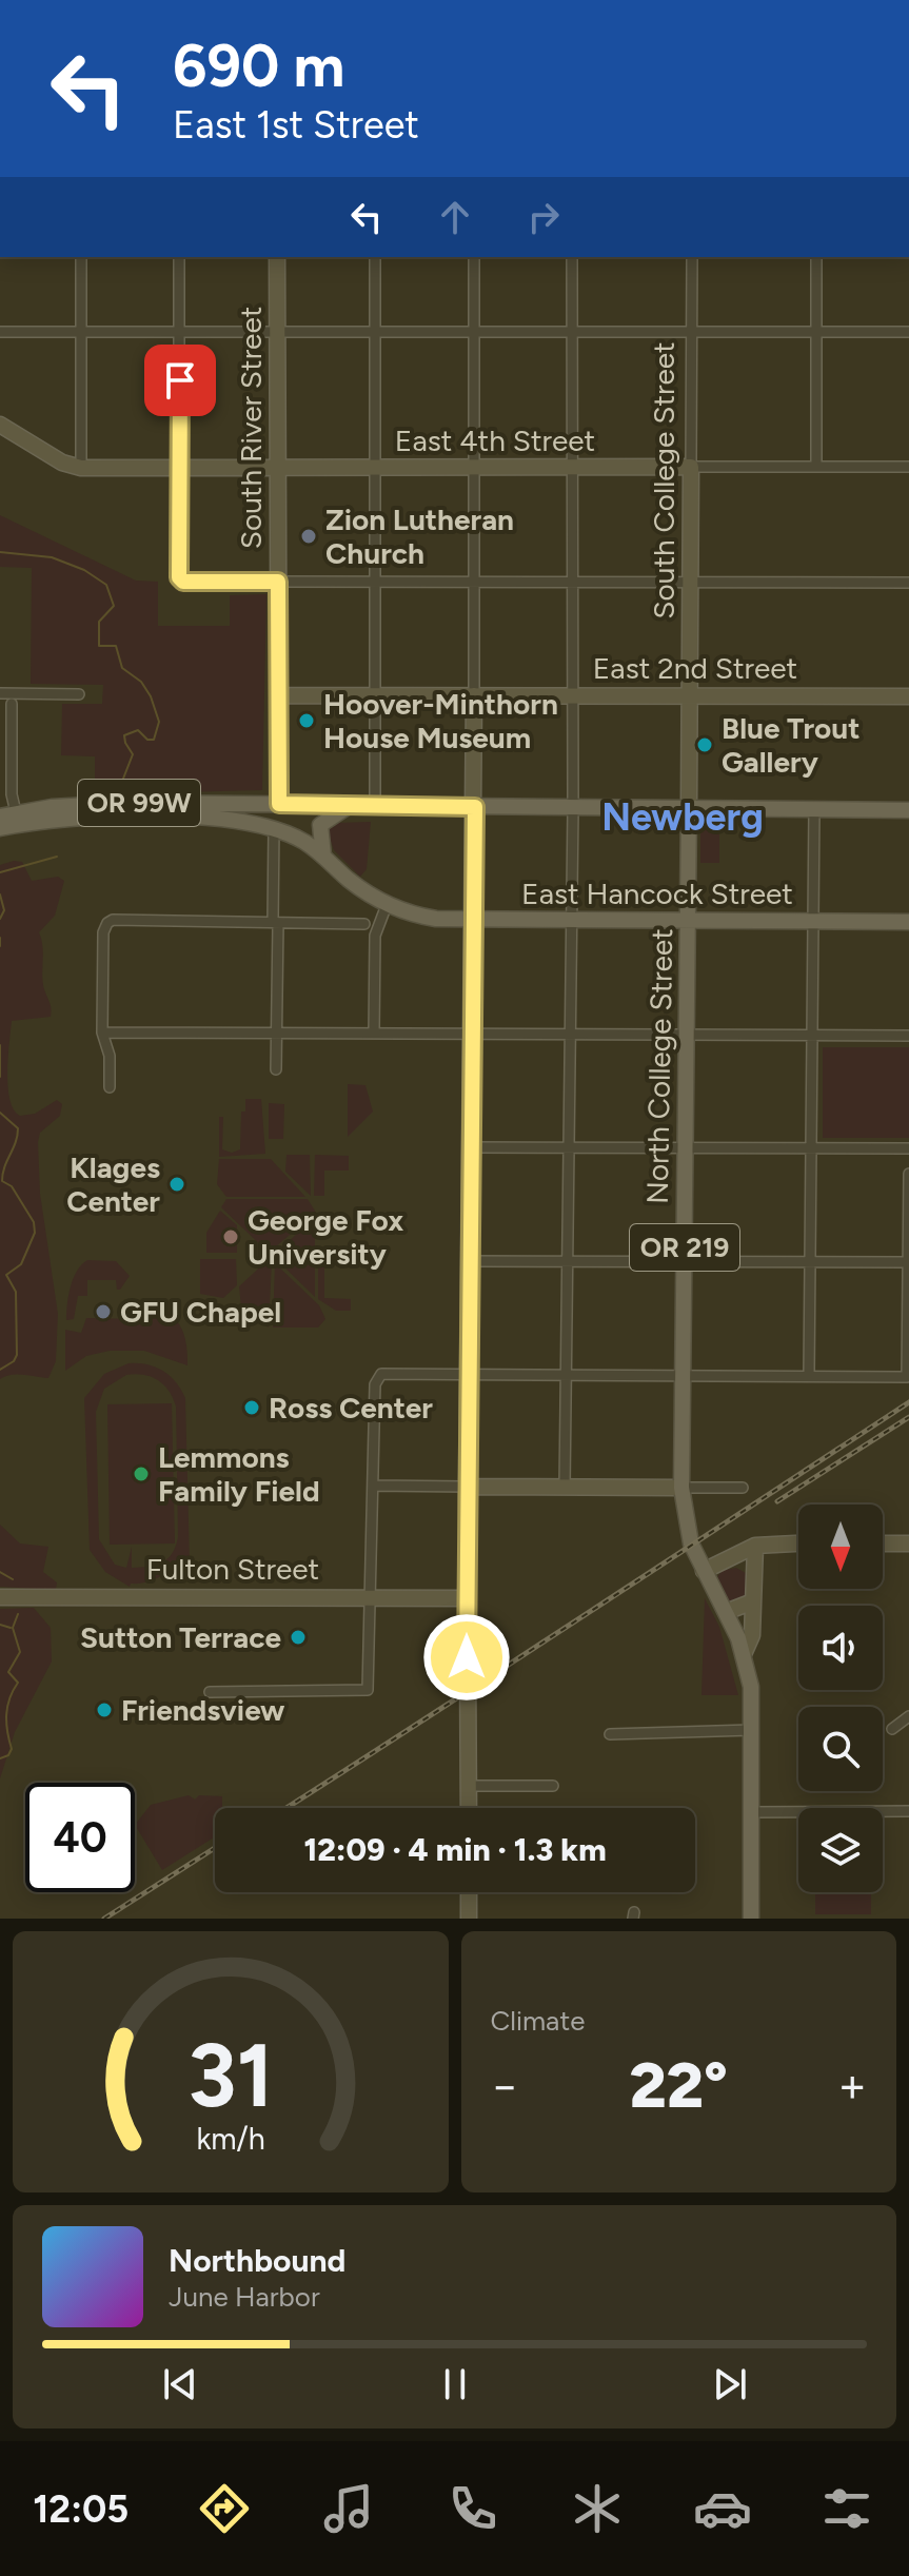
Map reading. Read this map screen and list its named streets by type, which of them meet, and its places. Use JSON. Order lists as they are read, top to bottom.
{
  "streets": {
    "main road": [
      "OR 99W",
      "East Hancock Street",
      "North College Street",
      "OR 219"
    ],
    "street": [
      "South River Street",
      "East 4th Street",
      "South College Street",
      "East 2nd Street",
      "Fulton Street"
    ]
  },
  "crossings": [
    ["South River Street", "East 4th Street"],
    ["South River Street", "East 2nd Street"],
    ["South River Street", "OR 99W"],
    ["East 4th Street", "South College Street"],
    ["South College Street", "East 2nd Street"],
    ["South College Street", "OR 99W"],
    ["South College Street", "North College Street"],
    ["OR 99W", "East Hancock Street"],
    ["OR 99W", "North College Street"],
    ["East Hancock Street", "North College Street"]
  ],
  "districts": ["Newberg"],
  "places": [
    "Zion Lutheran Church",
    "Hoover-Minthorn House Museum",
    "Blue Trout Gallery",
    "Klages Center",
    "George Fox University",
    "GFU Chapel",
    "Ross Center",
    "Lemmons Family Field",
    "Sutton Terrace",
    "Friendsview"
  ],
  "north": "bottom",
  "page": {
    "turn": ["690 m", "East 1st Street"],
    "limit": "40",
    "trip": "12:09 · 4 min · 1.3 km",
    "tile": "Climate",
    "heat": ["−", "22°", "+"],
    "song": ["Northbound", "June Harbor"],
    "tabs": "12:05",
    "gauge": ["31", "km/h"]
  }
}
